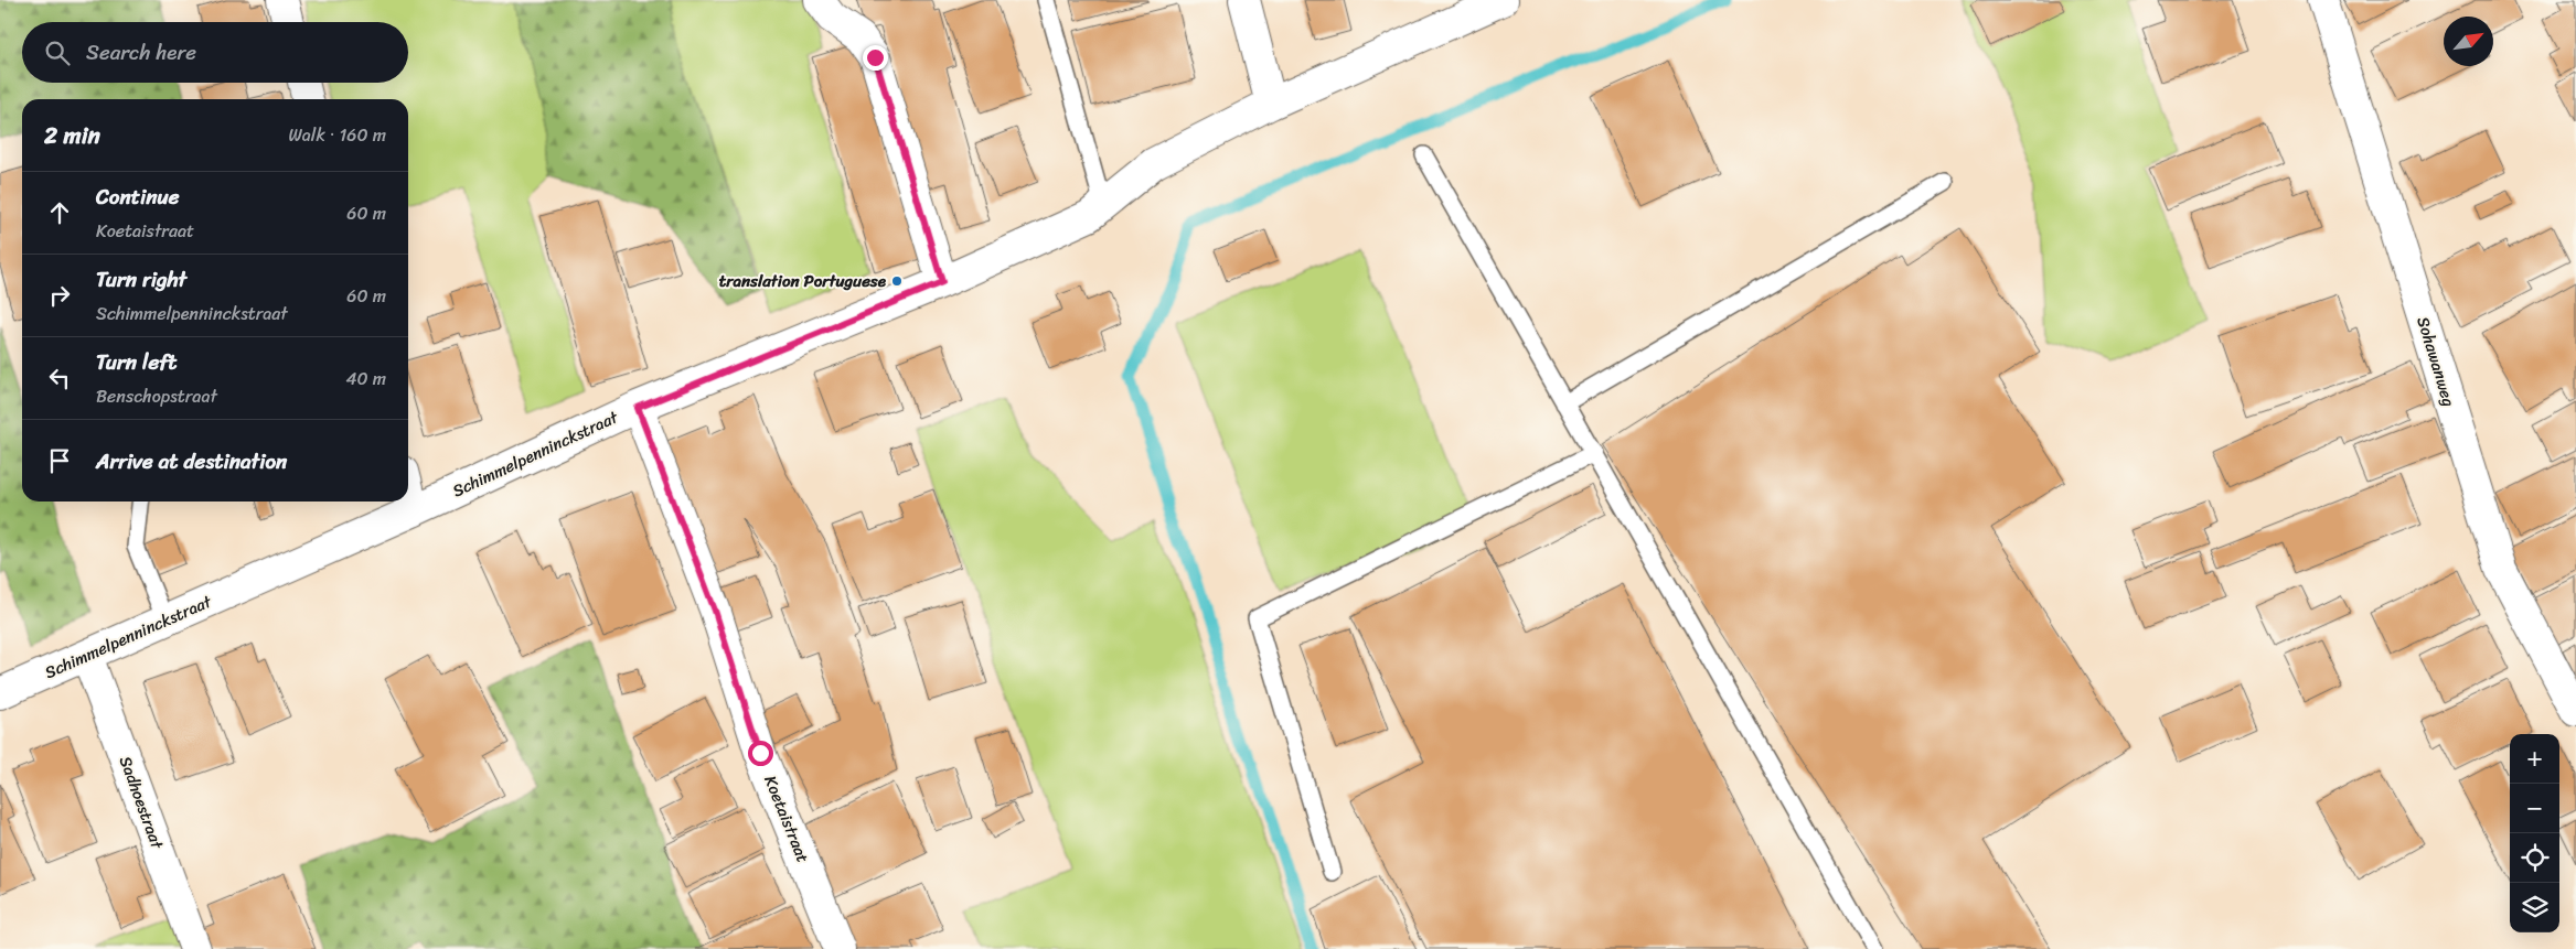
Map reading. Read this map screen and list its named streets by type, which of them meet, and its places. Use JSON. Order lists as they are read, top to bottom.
{
  "streets": {
    "street": [
      "Sohawanweg",
      "Schimmelpenninckstraat",
      "Sadhoestraat",
      "Koetaistraat"
    ]
  },
  "crossings": [
    ["Schimmelpenninckstraat", "Sadhoestraat"],
    ["Schimmelpenninckstraat", "Koetaistraat"]
  ],
  "places": ["translation Portuguese"],
  "north": "top right",
  "page": {
    "search": "Search here",
    "heading": ["2 min", "Walk · 160 m"],
    "list": [
      ["Continue", "Koetaistraat", "60 m"],
      ["Turn right", "Schimmelpenninckstraat", "60 m"],
      ["Turn left", "Benschopstraat", "40 m"],
      "Arrive at destination"
    ],
    "map_buttons": ["+", "−"]
  }
}
